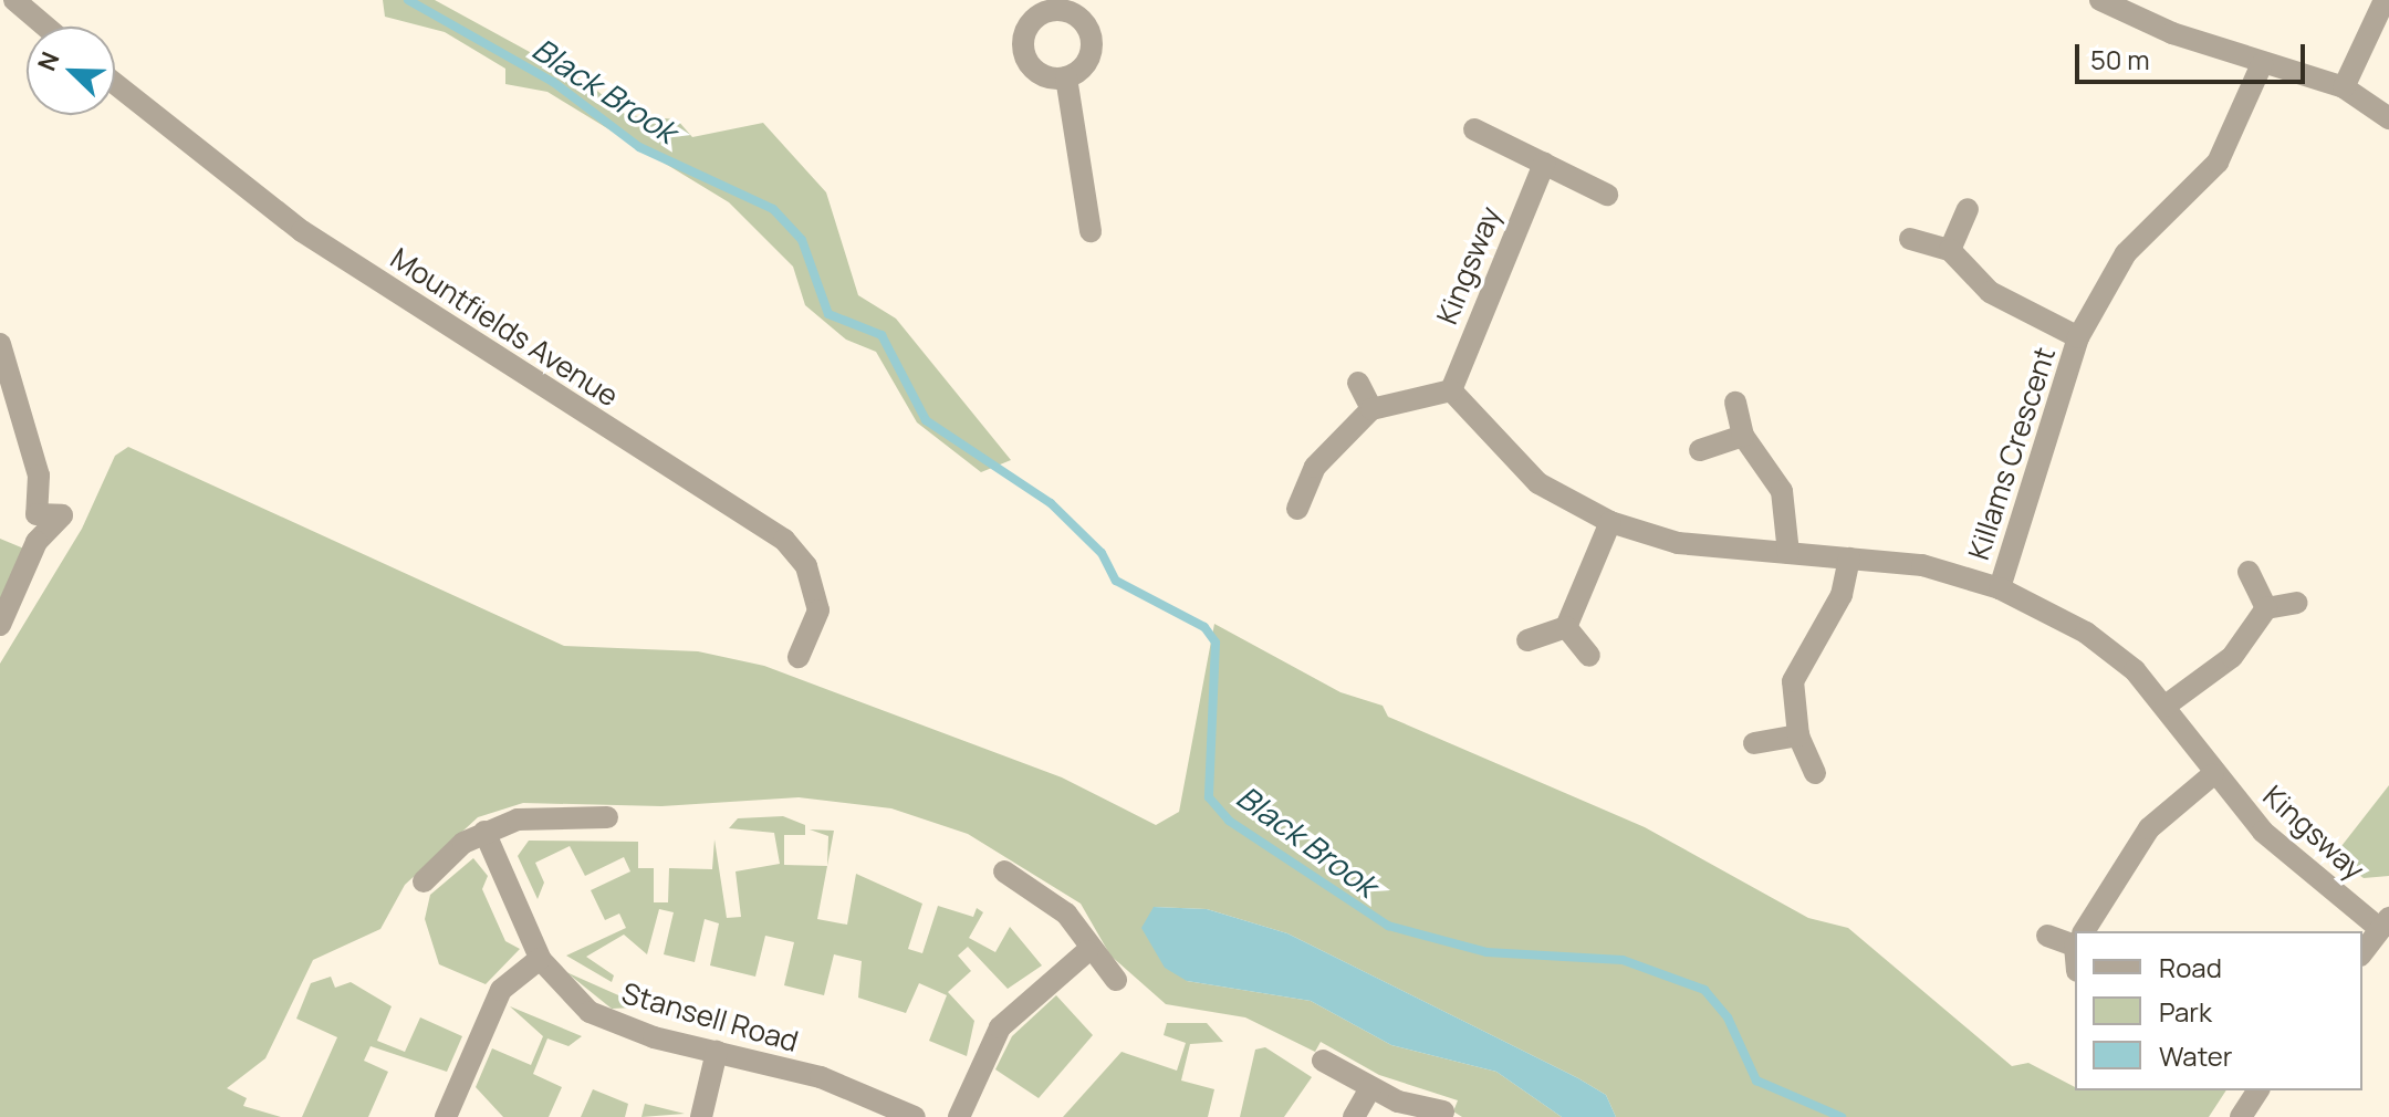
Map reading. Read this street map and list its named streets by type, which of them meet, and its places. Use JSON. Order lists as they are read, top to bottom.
{
  "streets": {
    "street": [
      "Kingsway",
      "Mountfields Avenue",
      "Killams Crescent",
      "Stansell Road"
    ]
  },
  "crossings": [
    ["Kingsway", "Killams Crescent"]
  ],
  "water": ["Black Brook"],
  "legend": ["Road", "Park", "Water"],
  "scale_bar": "50 m",
  "north": "top left"
}
